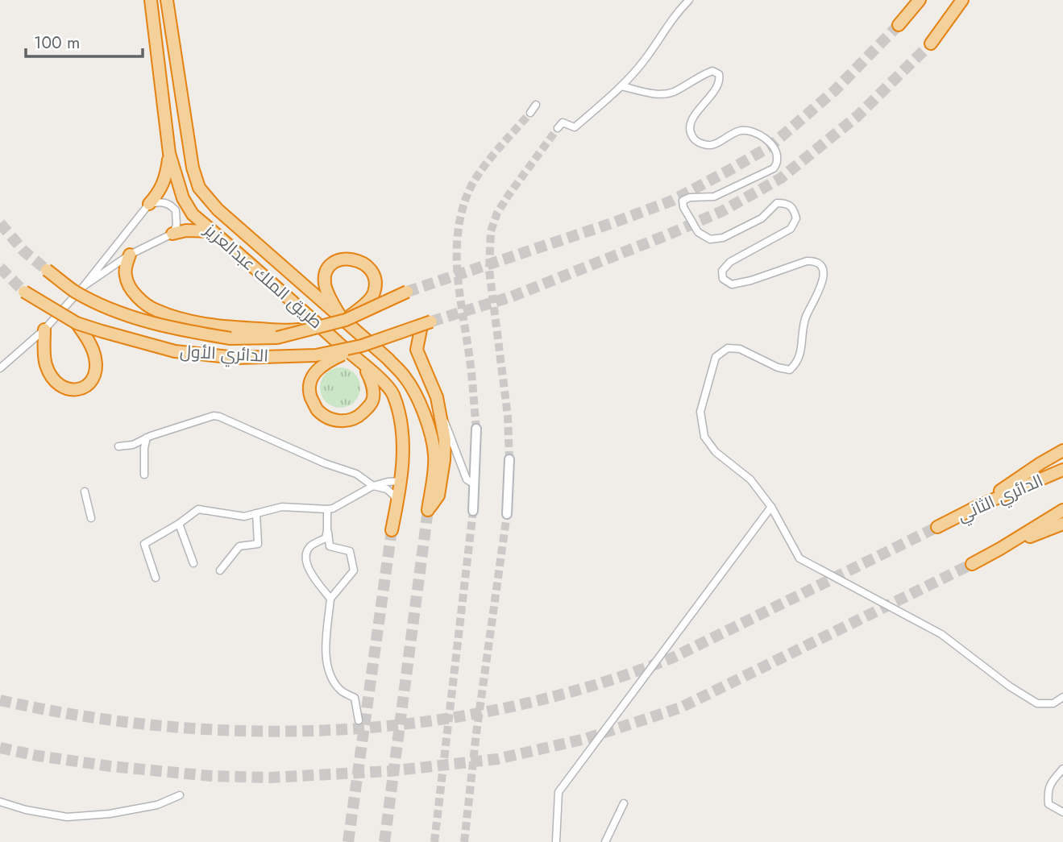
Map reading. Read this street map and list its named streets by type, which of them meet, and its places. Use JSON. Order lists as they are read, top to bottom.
{
  "streets": {
    "highway": ["طريق الملك عبدالعزيز", "الدائري الأول", "الدائري الثاني"]
  },
  "crossings": [
    ["طريق الملك عبدالعزيز", "الدائري الأول"]
  ],
  "scale_bar": "100 m"
}
